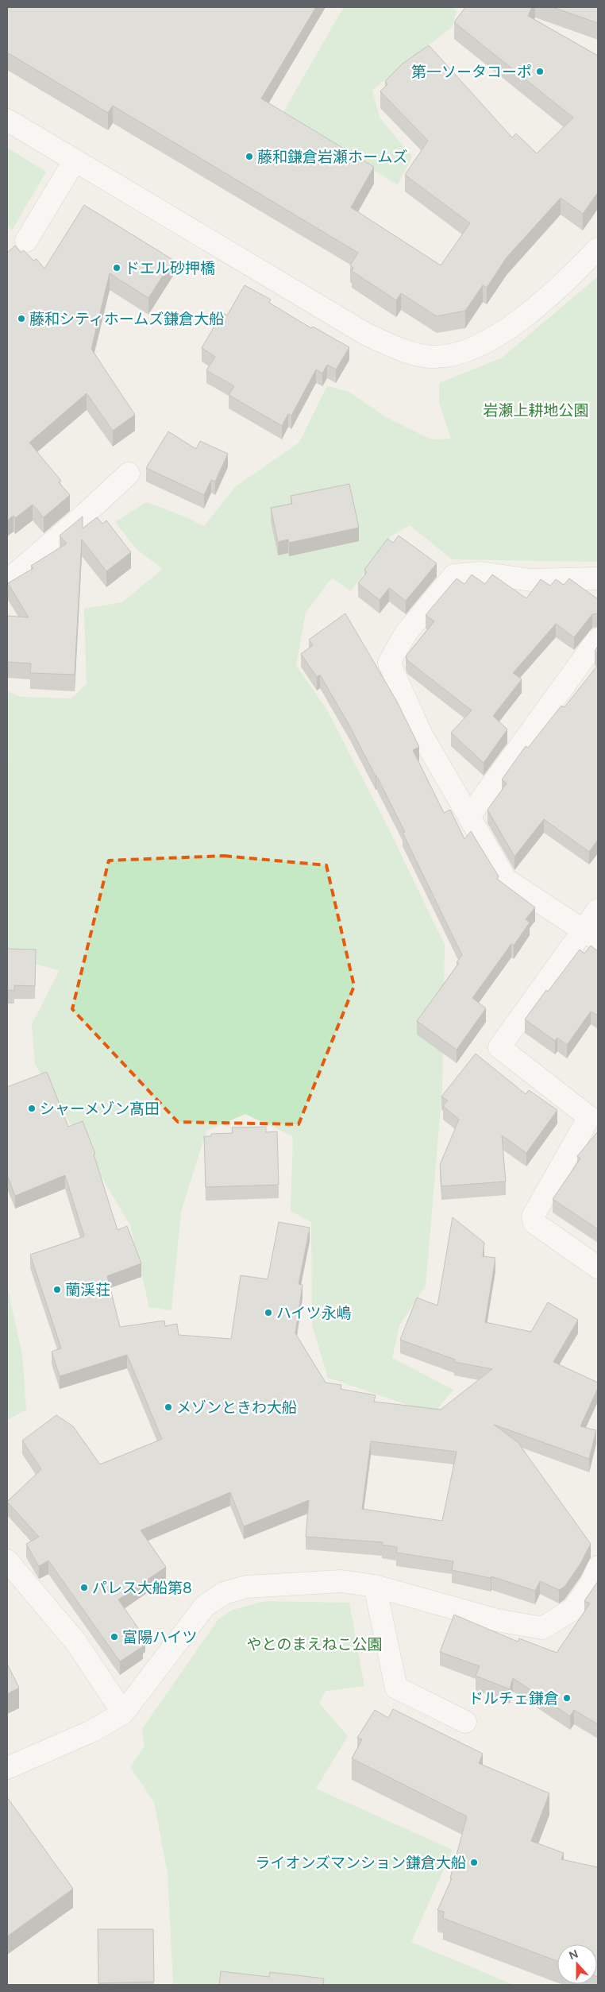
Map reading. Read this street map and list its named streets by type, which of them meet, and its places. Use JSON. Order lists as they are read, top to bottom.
{
  "parks": ["岩瀬上耕地公園", "やとのまえねこ公園"],
  "places": [
    "第一ソータコーポ",
    "藤和鎌倉岩瀬ホームズ",
    "ドエル砂押橋",
    "藤和シティホームズ鎌倉大船",
    "シャーメゾン髙田",
    "蘭渓荘",
    "ハイツ永嶋",
    "メゾンときわ大船",
    "パレス大船第8",
    "富陽ハイツ",
    "ドルチェ鎌倉",
    "ライオンズマンション鎌倉大船"
  ],
  "north": "top"
}
